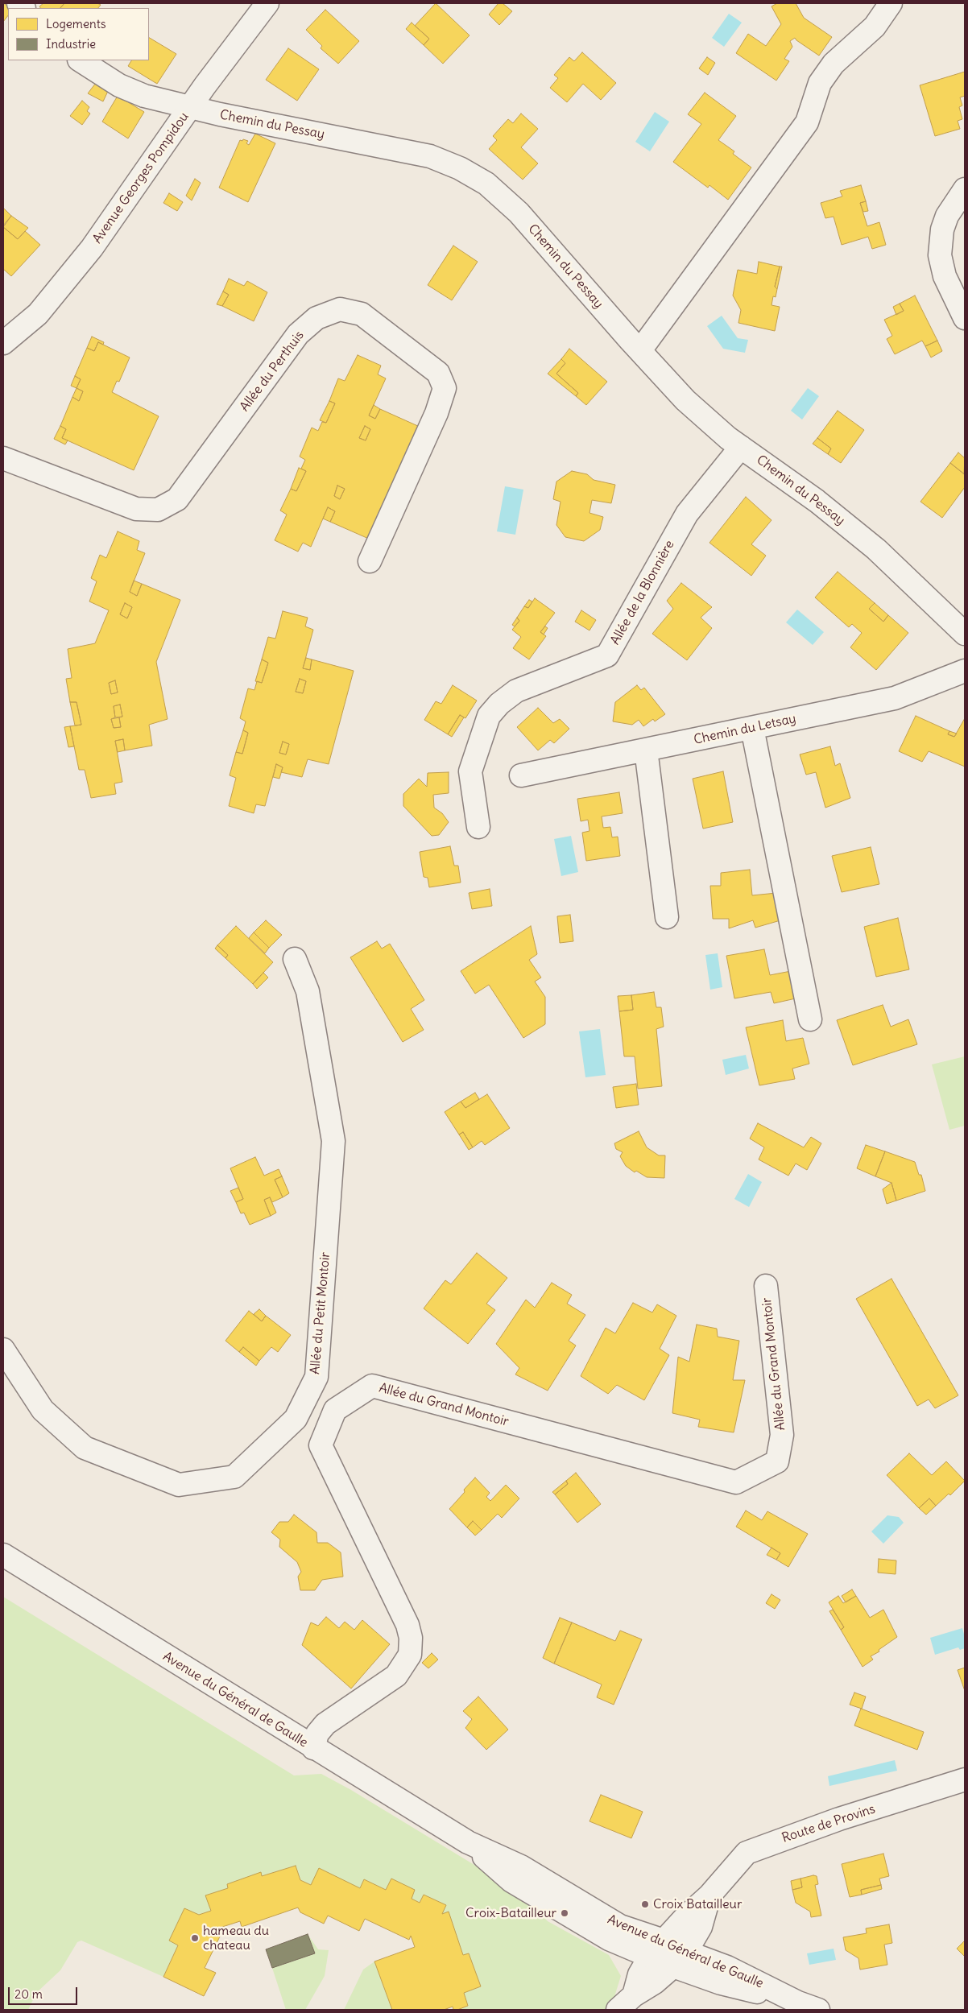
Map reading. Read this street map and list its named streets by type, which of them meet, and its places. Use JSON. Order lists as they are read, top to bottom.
{
  "streets": {
    "street": [
      "Chemin du Pessay",
      "Avenue Georges Pompidou",
      "Allée du Perthuis",
      "Allée de la Blonnière",
      "Chemin du Letsay",
      "Allée du Petit Montoir",
      "Allée du Grand Montoir",
      "Avenue du Général de Gaulle",
      "Route de Provins"
    ]
  },
  "crossings": [
    ["Chemin du Pessay", "Avenue Georges Pompidou"],
    ["Chemin du Pessay", "Allée de la Blonnière"],
    ["Allée du Grand Montoir", "Avenue du Général de Gaulle"],
    ["Avenue du Général de Gaulle", "Route de Provins"]
  ],
  "places": ["Croix Batailleur", "Croix-Batailleur", "hameau du chateau"],
  "legend": ["Logements", "Industrie"],
  "scale_bar": "20 m"
}
